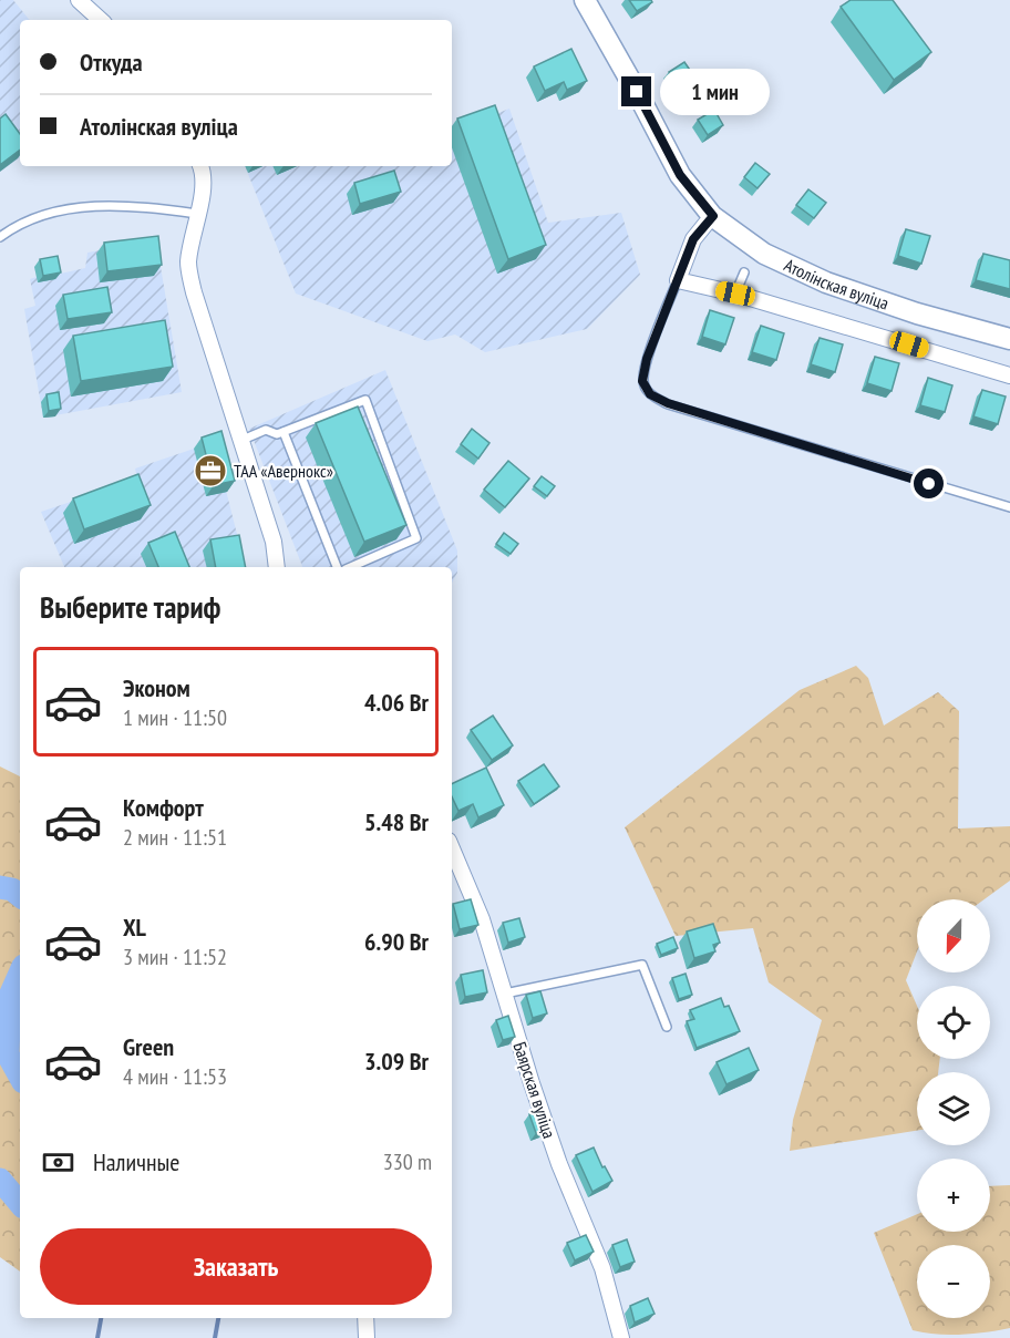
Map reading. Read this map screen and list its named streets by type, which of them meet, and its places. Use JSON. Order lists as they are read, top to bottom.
{
  "streets": {
    "street": ["Атолінская вуліца", "Баярская вуліца"]
  },
  "places": {
    "office": ["ТАА «Авернокс»"]
  },
  "north": "bottom",
  "page": {
    "banner": ["Откуда", "Атолінская вуліца"],
    "bubble": "1 мин",
    "heading": "Выберите тариф",
    "list": [
      {
        "name": "Эконом",
        "note": "1 мин · 11:50",
        "value": "4.06 Br"
      },
      {
        "name": "Комфорт",
        "note": "2 мин · 11:51",
        "value": "5.48 Br"
      },
      {
        "name": "XL",
        "note": "3 мин · 11:52",
        "value": "6.90 Br"
      },
      {
        "name": "Green",
        "note": "4 мин · 11:53",
        "value": "3.09 Br"
      }
    ],
    "map_buttons": ["+", "−"],
    "pay": ["Наличные", "330 m"],
    "buttons": "Заказать"
  }
}
